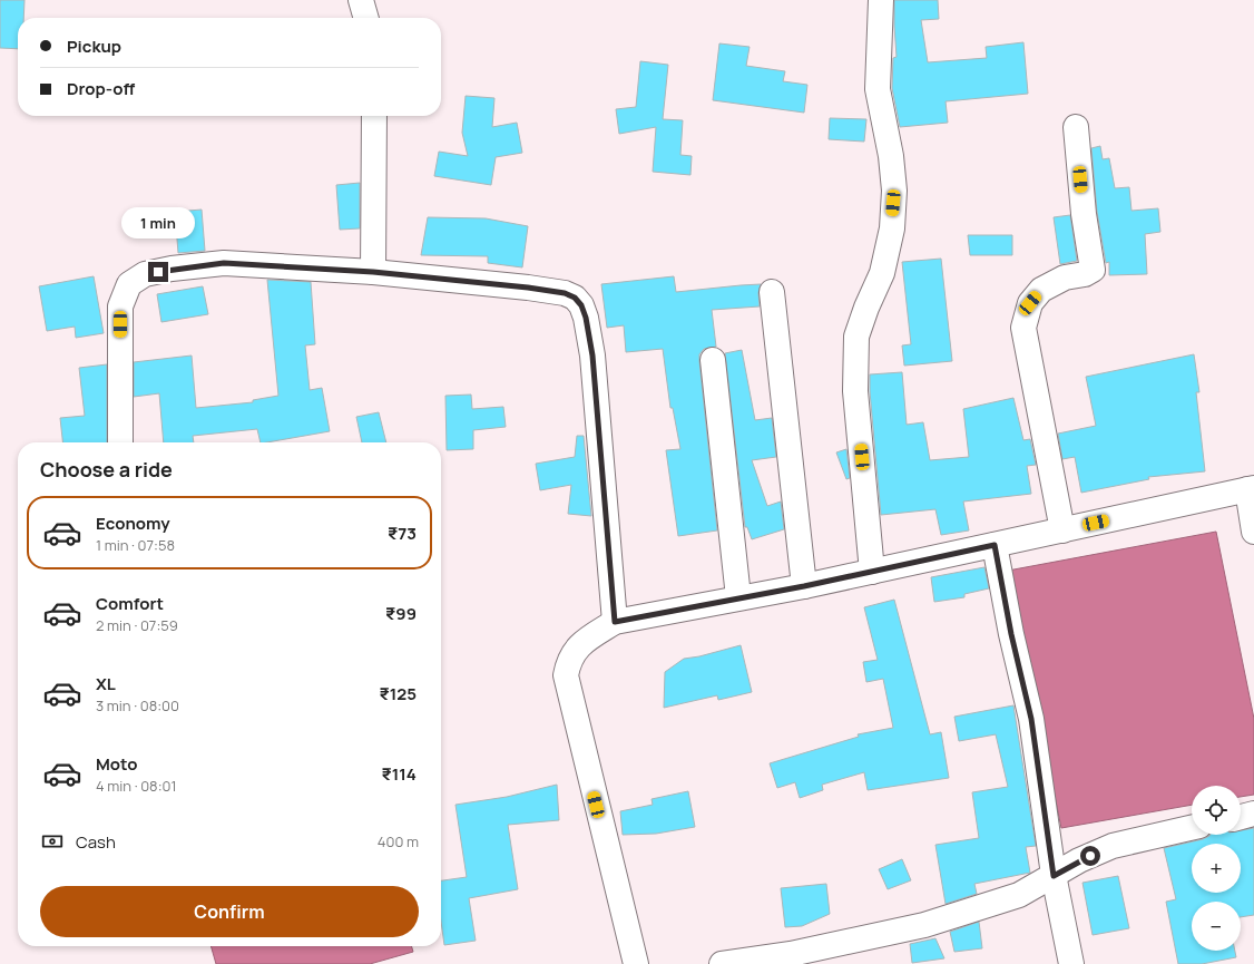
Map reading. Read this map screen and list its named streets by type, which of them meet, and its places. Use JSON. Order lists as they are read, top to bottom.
{
  "page": {
    "banner": ["Pickup", "Drop-off"],
    "bubble": "1 min",
    "heading": "Choose a ride",
    "list": [
      {
        "name": "Economy",
        "note": "1 min · 07:58",
        "value": "₹73"
      },
      {
        "name": "Comfort",
        "note": "2 min · 07:59",
        "value": "₹99"
      },
      {
        "name": "XL",
        "note": "3 min · 08:00",
        "value": "₹125"
      },
      {
        "name": "Moto",
        "note": "4 min · 08:01",
        "value": "₹114"
      }
    ],
    "map_buttons": ["+", "−"],
    "pay": ["Cash", "400 m"],
    "buttons": "Confirm"
  }
}
